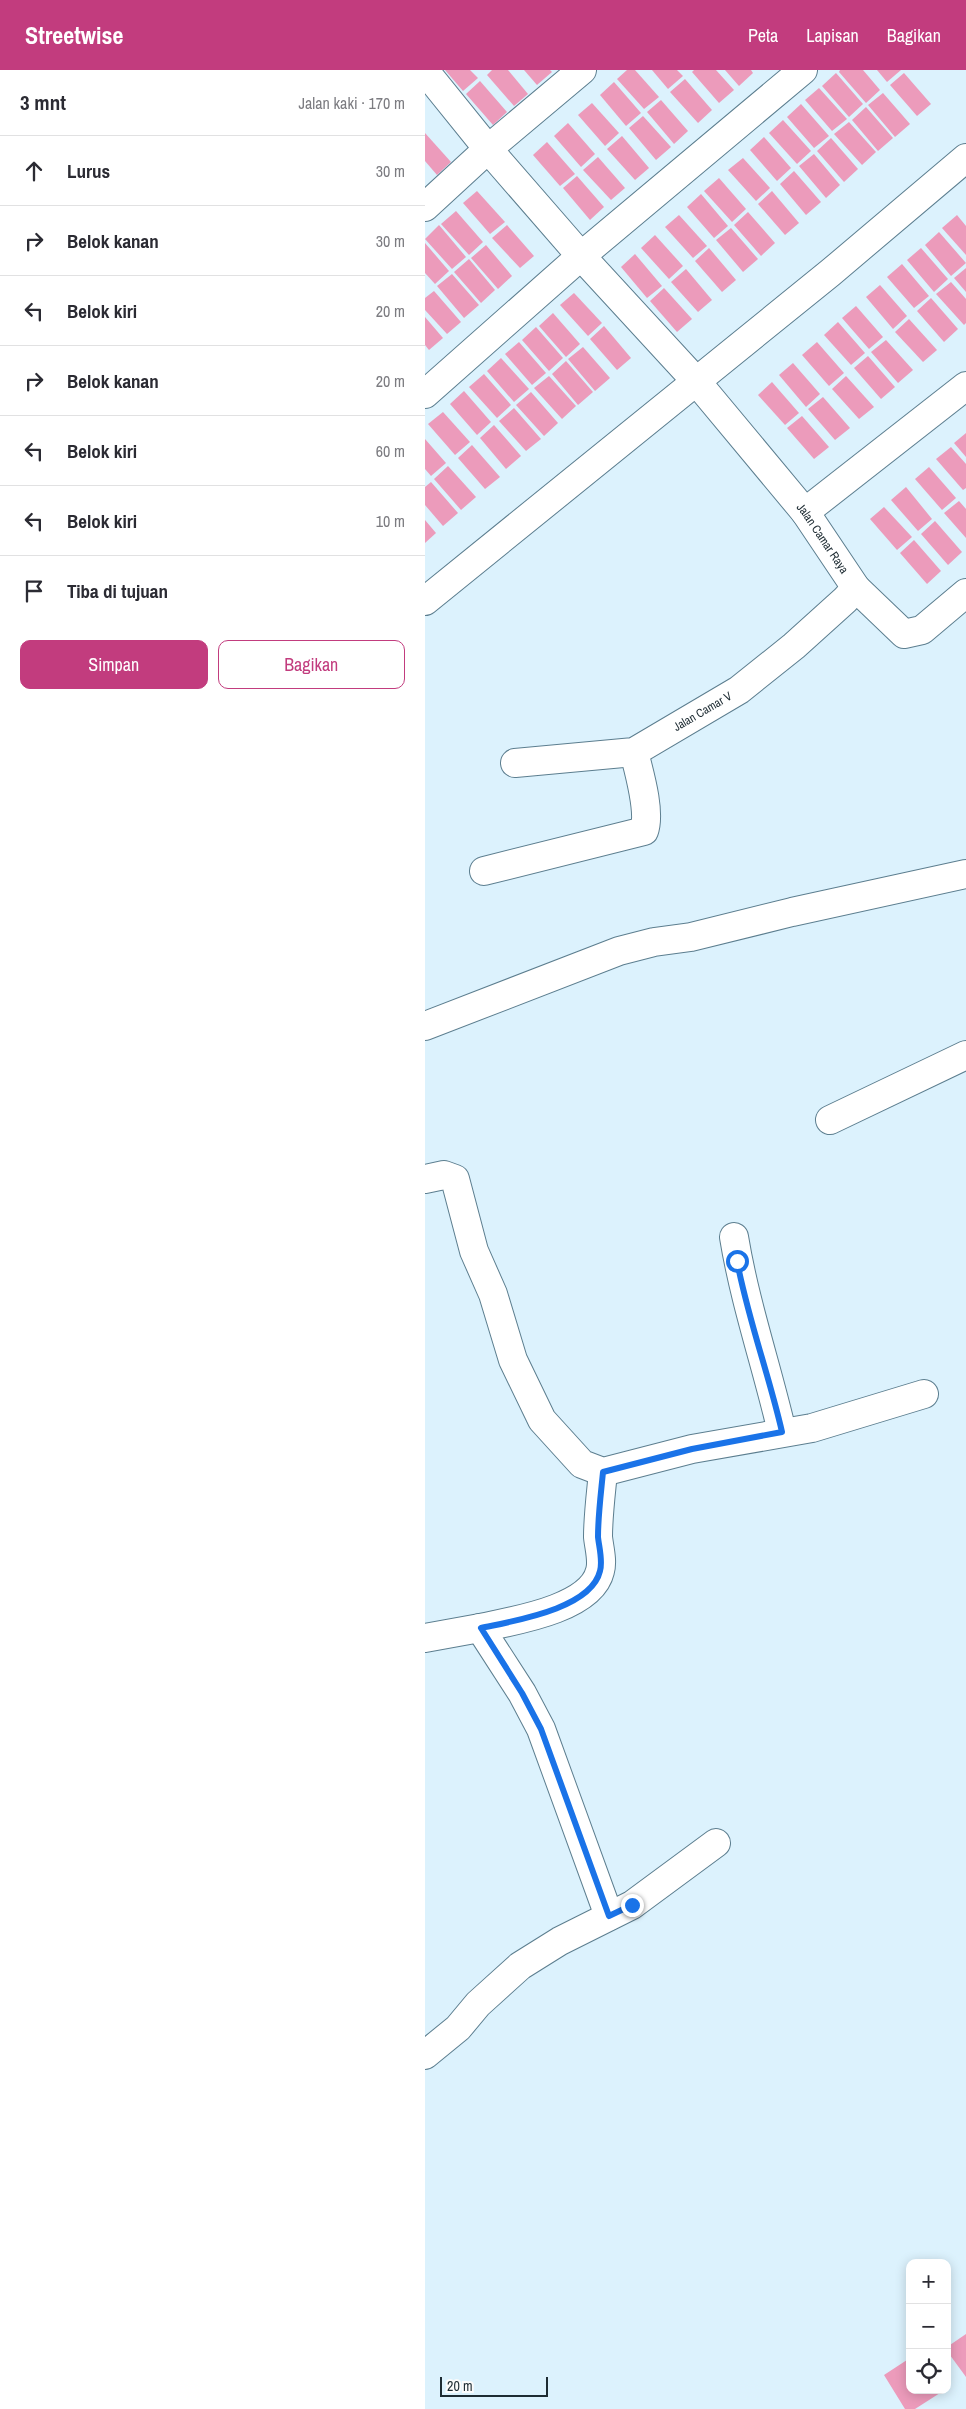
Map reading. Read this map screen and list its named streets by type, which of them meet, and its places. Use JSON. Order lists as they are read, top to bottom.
{
  "streets": {
    "street": ["Jalan Camar Raya", "Jalan Camar V"]
  },
  "crossings": [
    ["Jalan Camar Raya", "Jalan Camar V"]
  ],
  "scale_bar": "20 m",
  "page": {
    "header": "Streetwise",
    "nav": ["Peta", "Lapisan", "Bagikan"],
    "heading": ["3 mnt", "Jalan kaki · 170 m"],
    "list": [
      ["Lurus", "30 m"],
      ["Belok kanan", "30 m"],
      ["Belok kiri", "20 m"],
      ["Belok kanan", "20 m"],
      ["Belok kiri", "60 m"],
      ["Belok kiri", "10 m"],
      "Tiba di tujuan"
    ],
    "buttons": ["Simpan", "Bagikan"],
    "map_buttons": ["+", "−"],
    "scale": "20 m"
  }
}
